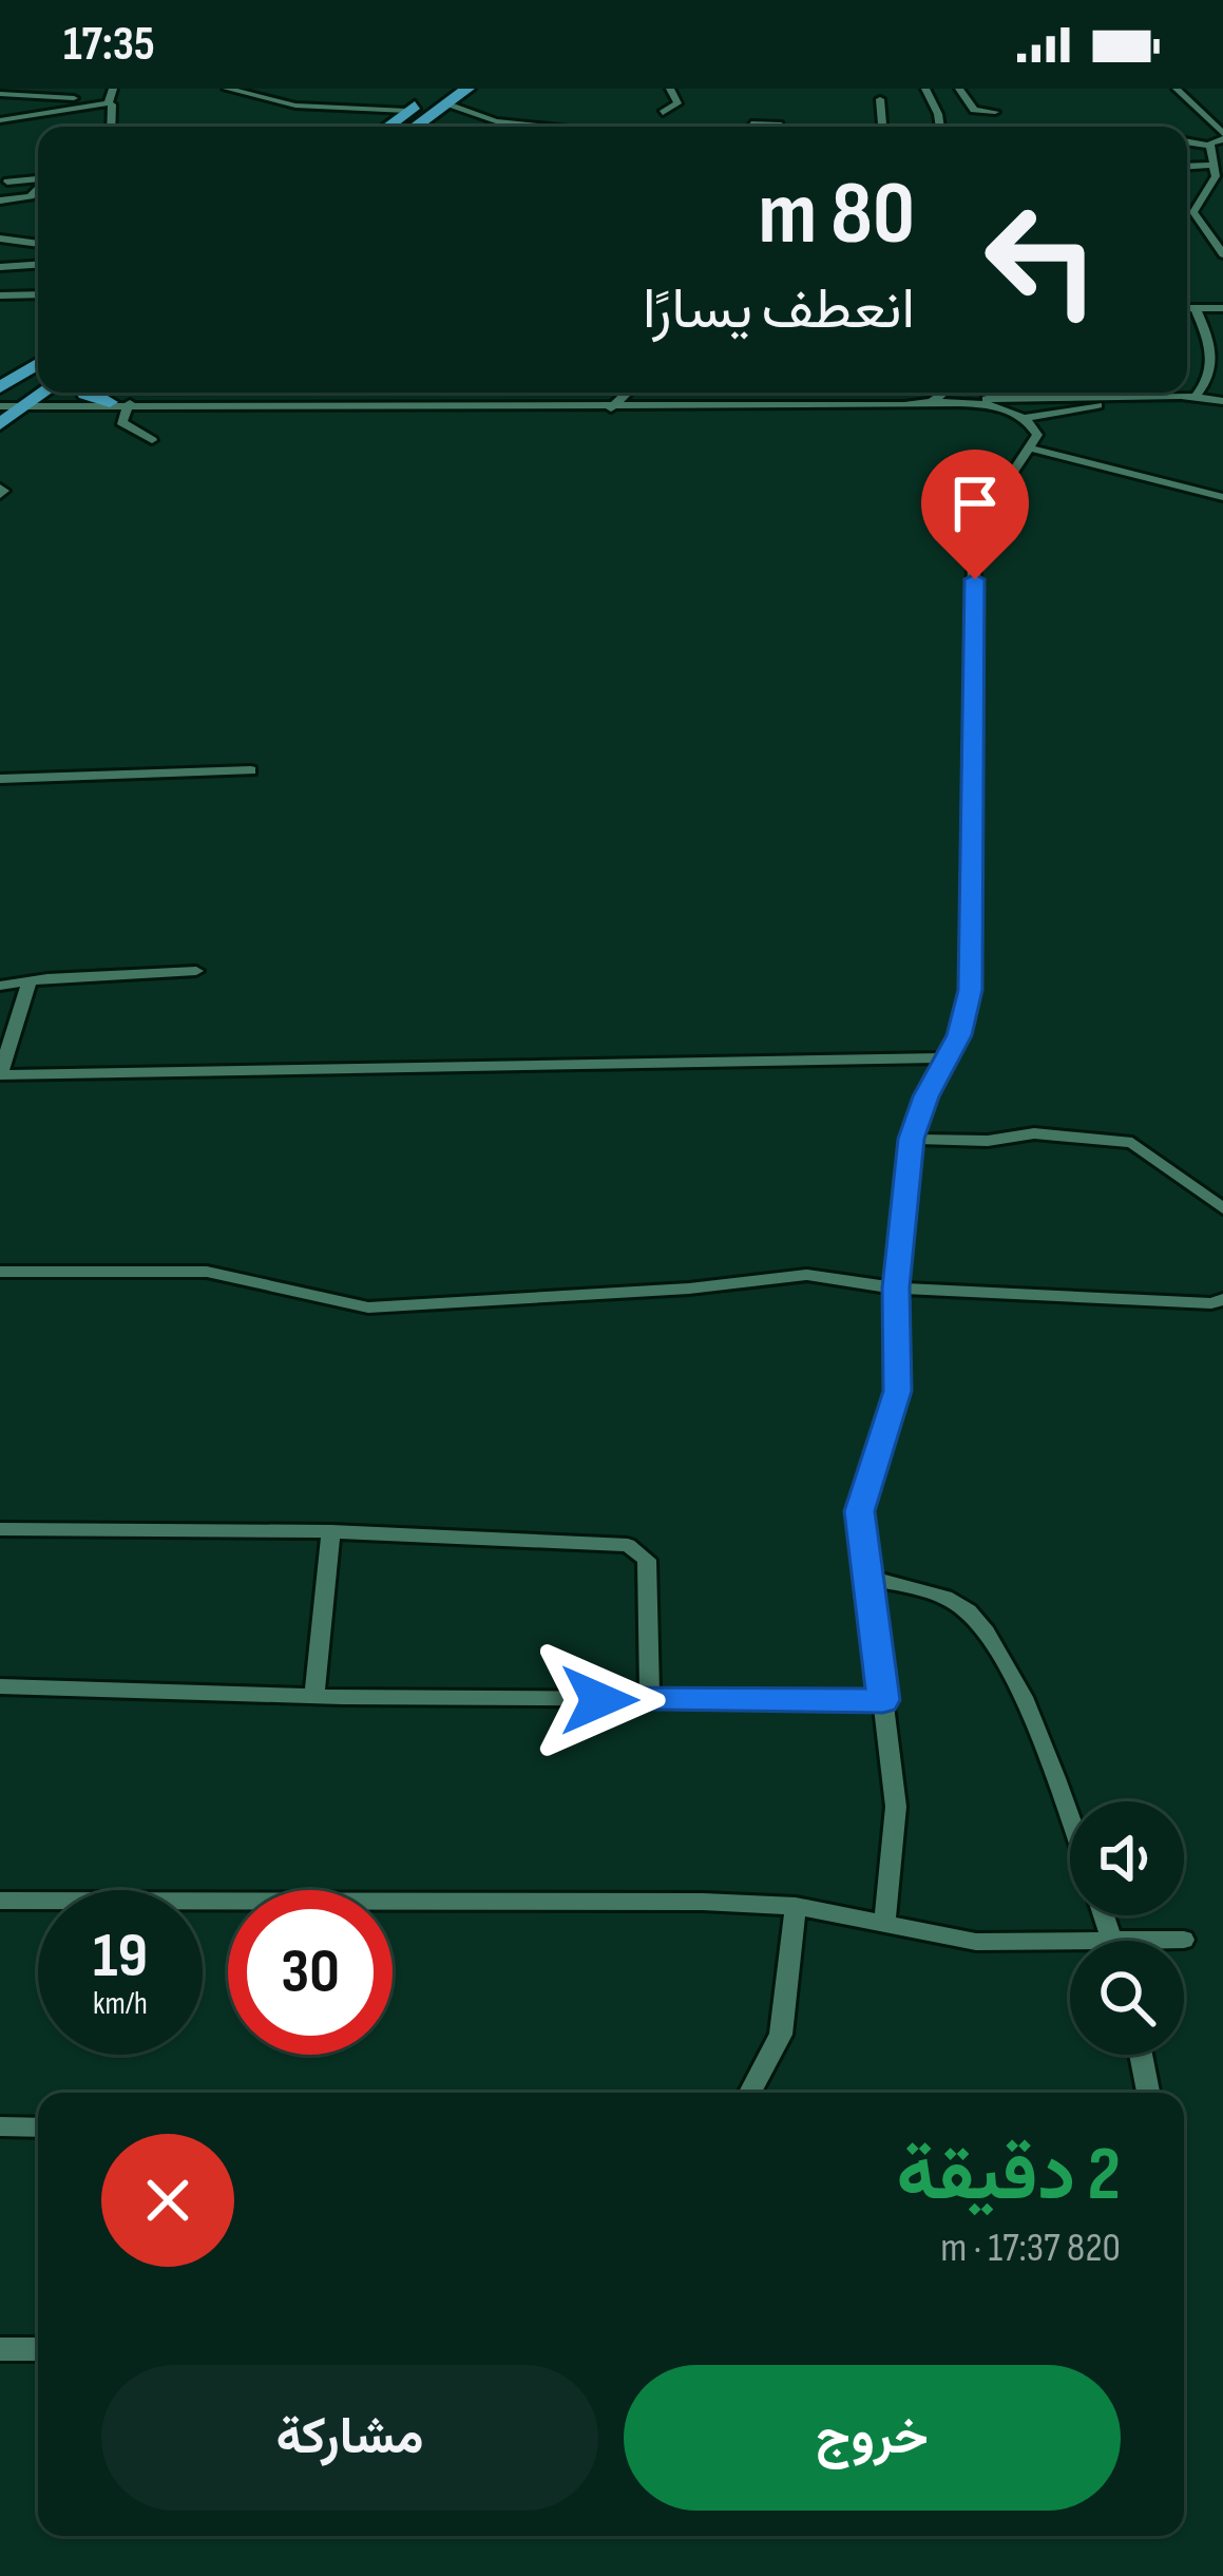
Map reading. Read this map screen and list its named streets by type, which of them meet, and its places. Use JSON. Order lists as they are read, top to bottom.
{
  "page": {
    "status": "17:35",
    "turn": ["80 m", "انعطف يسارًا"],
    "speed": "19 km/h",
    "limit": "30",
    "heading": ["2 دقيقة", "820 m · 17:37"],
    "buttons": ["خروج", "مشاركة"]
  }
}
